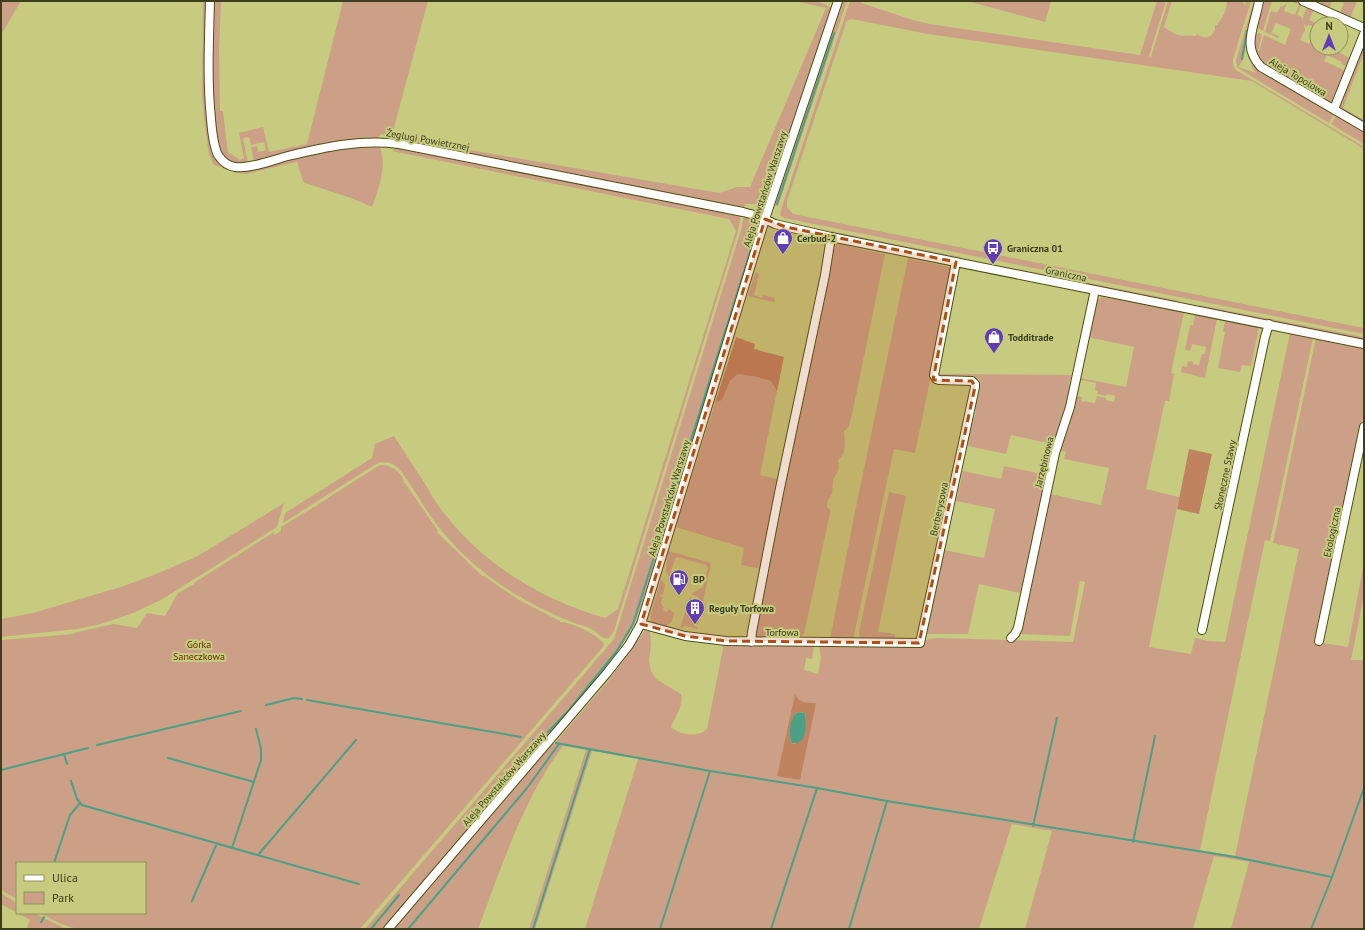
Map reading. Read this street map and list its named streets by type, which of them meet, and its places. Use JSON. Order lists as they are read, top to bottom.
{
  "streets": {
    "street": [
      "Aleja Topolowa",
      "Żeglugi Powietrznej",
      "Aleja Powstańców Warszawy",
      "Graniczna",
      "Jarzębinowa",
      "Słoneczne Stawy",
      "Berberysowa",
      "Ekologiczna",
      "Torfowa"
    ]
  },
  "crossings": [
    ["Żeglugi Powietrznej", "Aleja Powstańców Warszawy"],
    ["Żeglugi Powietrznej", "Graniczna"],
    ["Aleja Powstańców Warszawy", "Graniczna"],
    ["Aleja Powstańców Warszawy", "Torfowa"],
    ["Graniczna", "Jarzębinowa"],
    ["Graniczna", "Słoneczne Stawy"],
    ["Graniczna", "Berberysowa"],
    ["Berberysowa", "Torfowa"]
  ],
  "parks": ["Górka Saneczkowa"],
  "places": {
    "shop": ["Cerbud-2", "Todditrade"],
    "bus stop": ["Graniczna 01"],
    "fuel station": ["BP"],
    "building": ["Reguły Torfowa"]
  },
  "legend": ["Ulica", "Park"],
  "north": "top"
}
